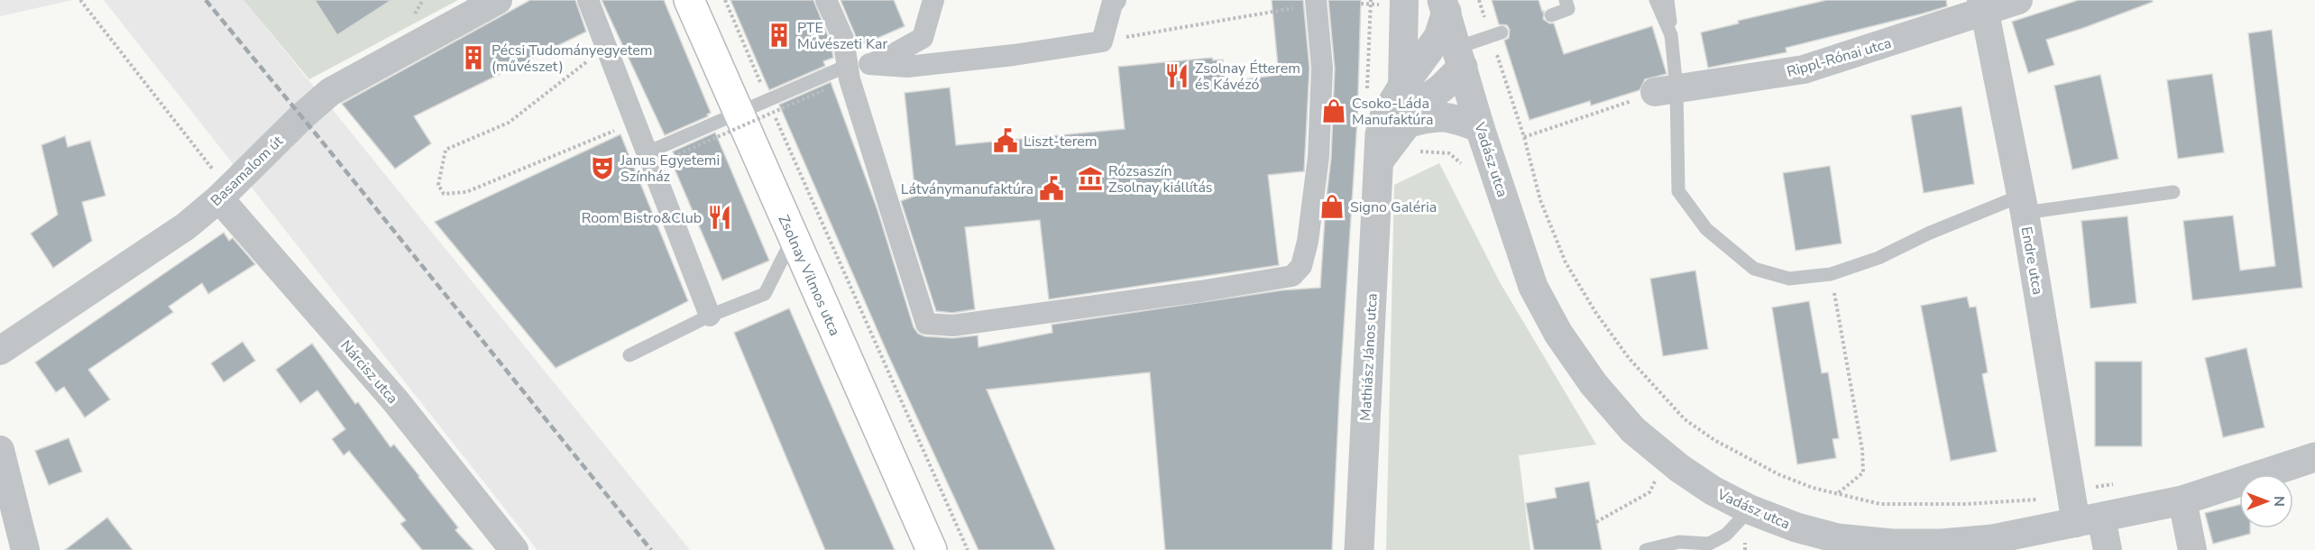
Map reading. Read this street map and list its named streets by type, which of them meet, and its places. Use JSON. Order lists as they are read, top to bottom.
{
  "streets": {
    "main road": ["Zsolnay Vilmos utca"],
    "street": [
      "Rippl-Rónai utca",
      "Vadász utca",
      "Basamalom út",
      "Endre utca",
      "Mathiász János utca",
      "Nárcisz utca"
    ]
  },
  "crossings": [
    ["Rippl-Rónai utca", "Endre utca"],
    ["Vadász utca", "Endre utca"],
    ["Vadász utca", "Mathiász János utca"],
    ["Basamalom út", "Nárcisz utca"]
  ],
  "places": {
    "building": ["PTE Művészeti Kar", "Pécsi Tudományegyetem (művészet)"],
    "restaurant": ["Zsolnay Étterem és Kávézó", "Room Bistro&Club"],
    "shop": ["Csoko-Láda Manufaktúra", "Signo Galéria"],
    "public building": ["Liszt-terem", "Látványmanufaktúra"],
    "theatre": ["Janus Egyetemi Színház"],
    "museum": ["Rózsaszín Zsolnay kiállítás"]
  },
  "north": "right"
}
